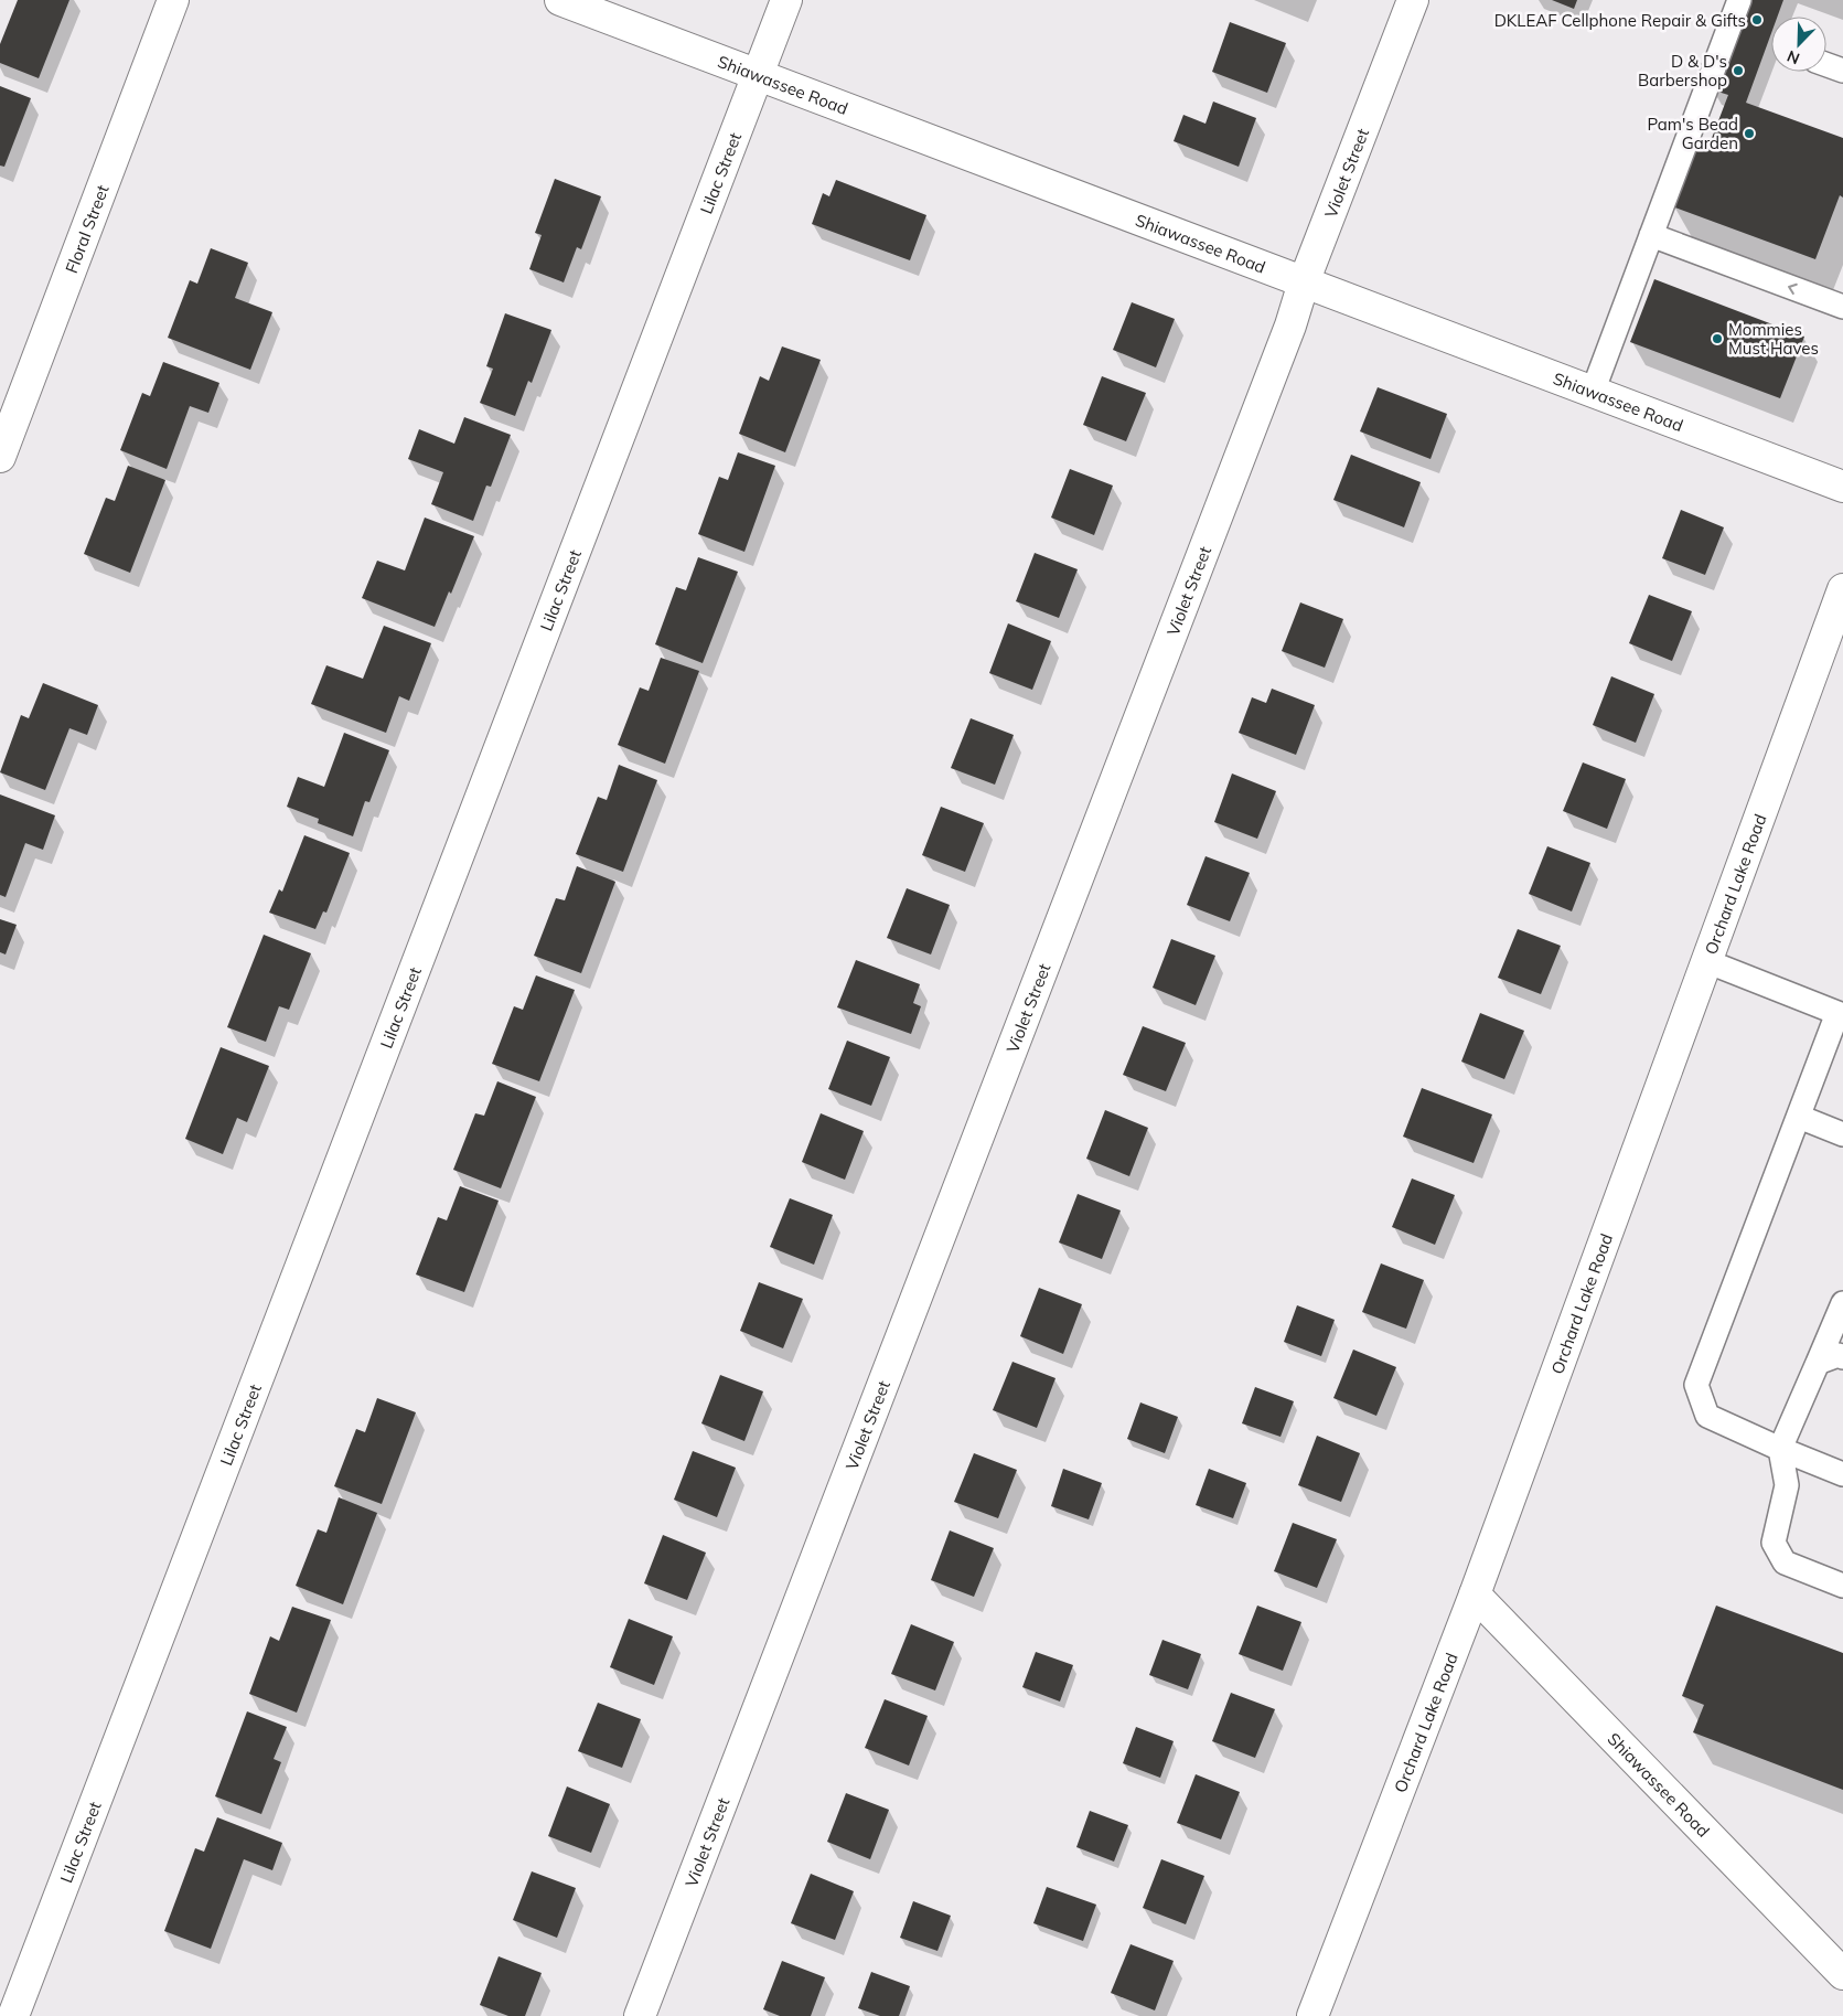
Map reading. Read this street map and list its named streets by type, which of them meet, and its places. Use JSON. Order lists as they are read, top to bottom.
{
  "streets": {
    "street": [
      "Shiawassee Road",
      "Lilac Street",
      "Violet Street",
      "Floral Street",
      "Orchard Lake Road"
    ]
  },
  "crossings": [
    ["Shiawassee Road", "Lilac Street"],
    ["Shiawassee Road", "Violet Street"],
    ["Shiawassee Road", "Orchard Lake Road"]
  ],
  "places": [
    "DKLEAF Cellphone Repair & Gifts",
    "D & D's Barbershop",
    "Pam's Bead Garden",
    "Mommies Must Haves"
  ],
  "north": "bottom left"
}
